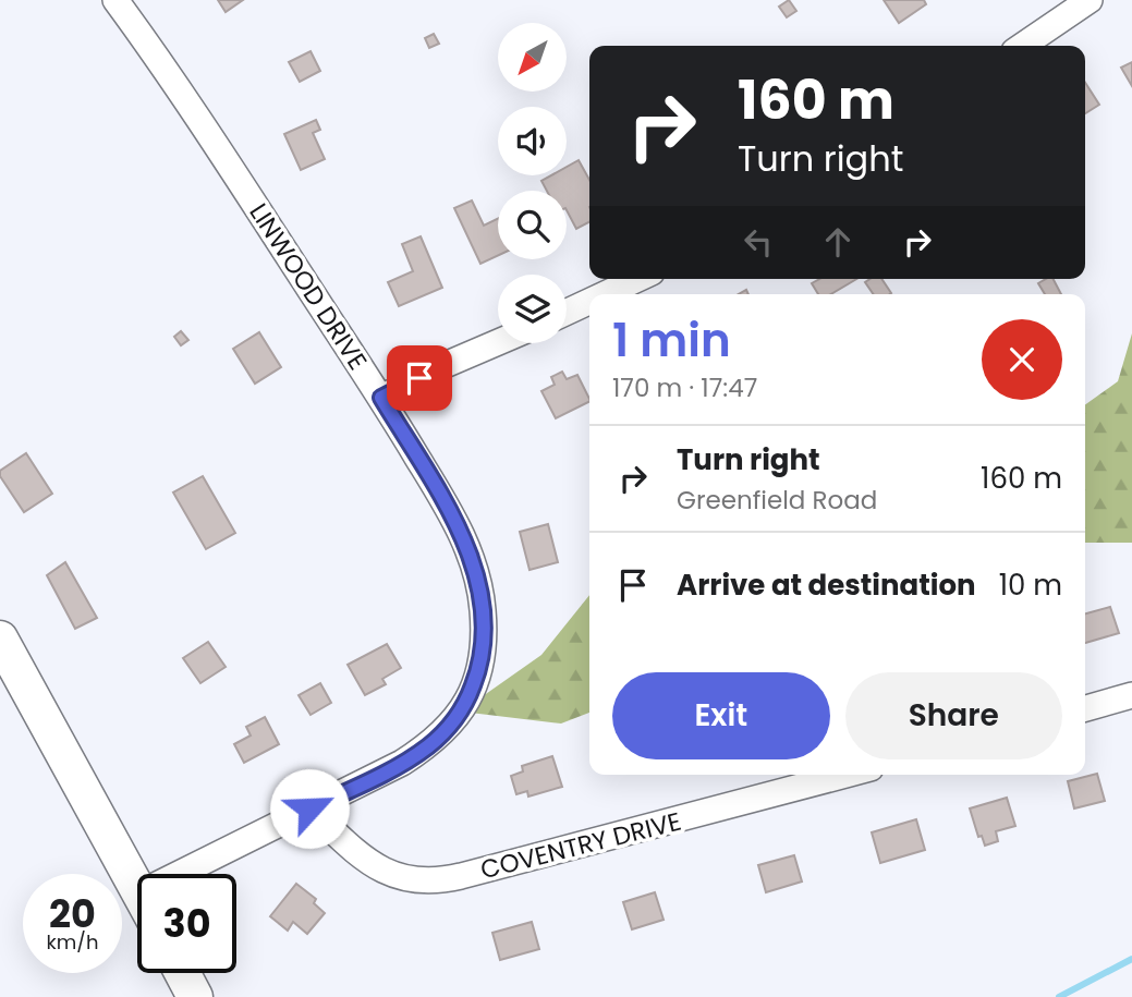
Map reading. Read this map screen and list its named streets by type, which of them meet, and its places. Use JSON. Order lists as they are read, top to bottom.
{
  "streets": {
    "street": ["LINWOOD DRIVE", "COVENTRY DRIVE"]
  },
  "crossings": [
    ["LINWOOD DRIVE", "COVENTRY DRIVE"]
  ],
  "north": "bottom left",
  "page": {
    "turn": ["160 m", "Turn right"],
    "heading": ["1 min", "170 m · 17:47"],
    "list": [
      {
        "name": "Turn right",
        "note": "Greenfield Road",
        "value": "160 m"
      },
      {
        "name": "Arrive at destination",
        "value": "10 m"
      }
    ],
    "buttons": ["Exit", "Share"],
    "speed": "20 km/h",
    "limit": "30"
  }
}
